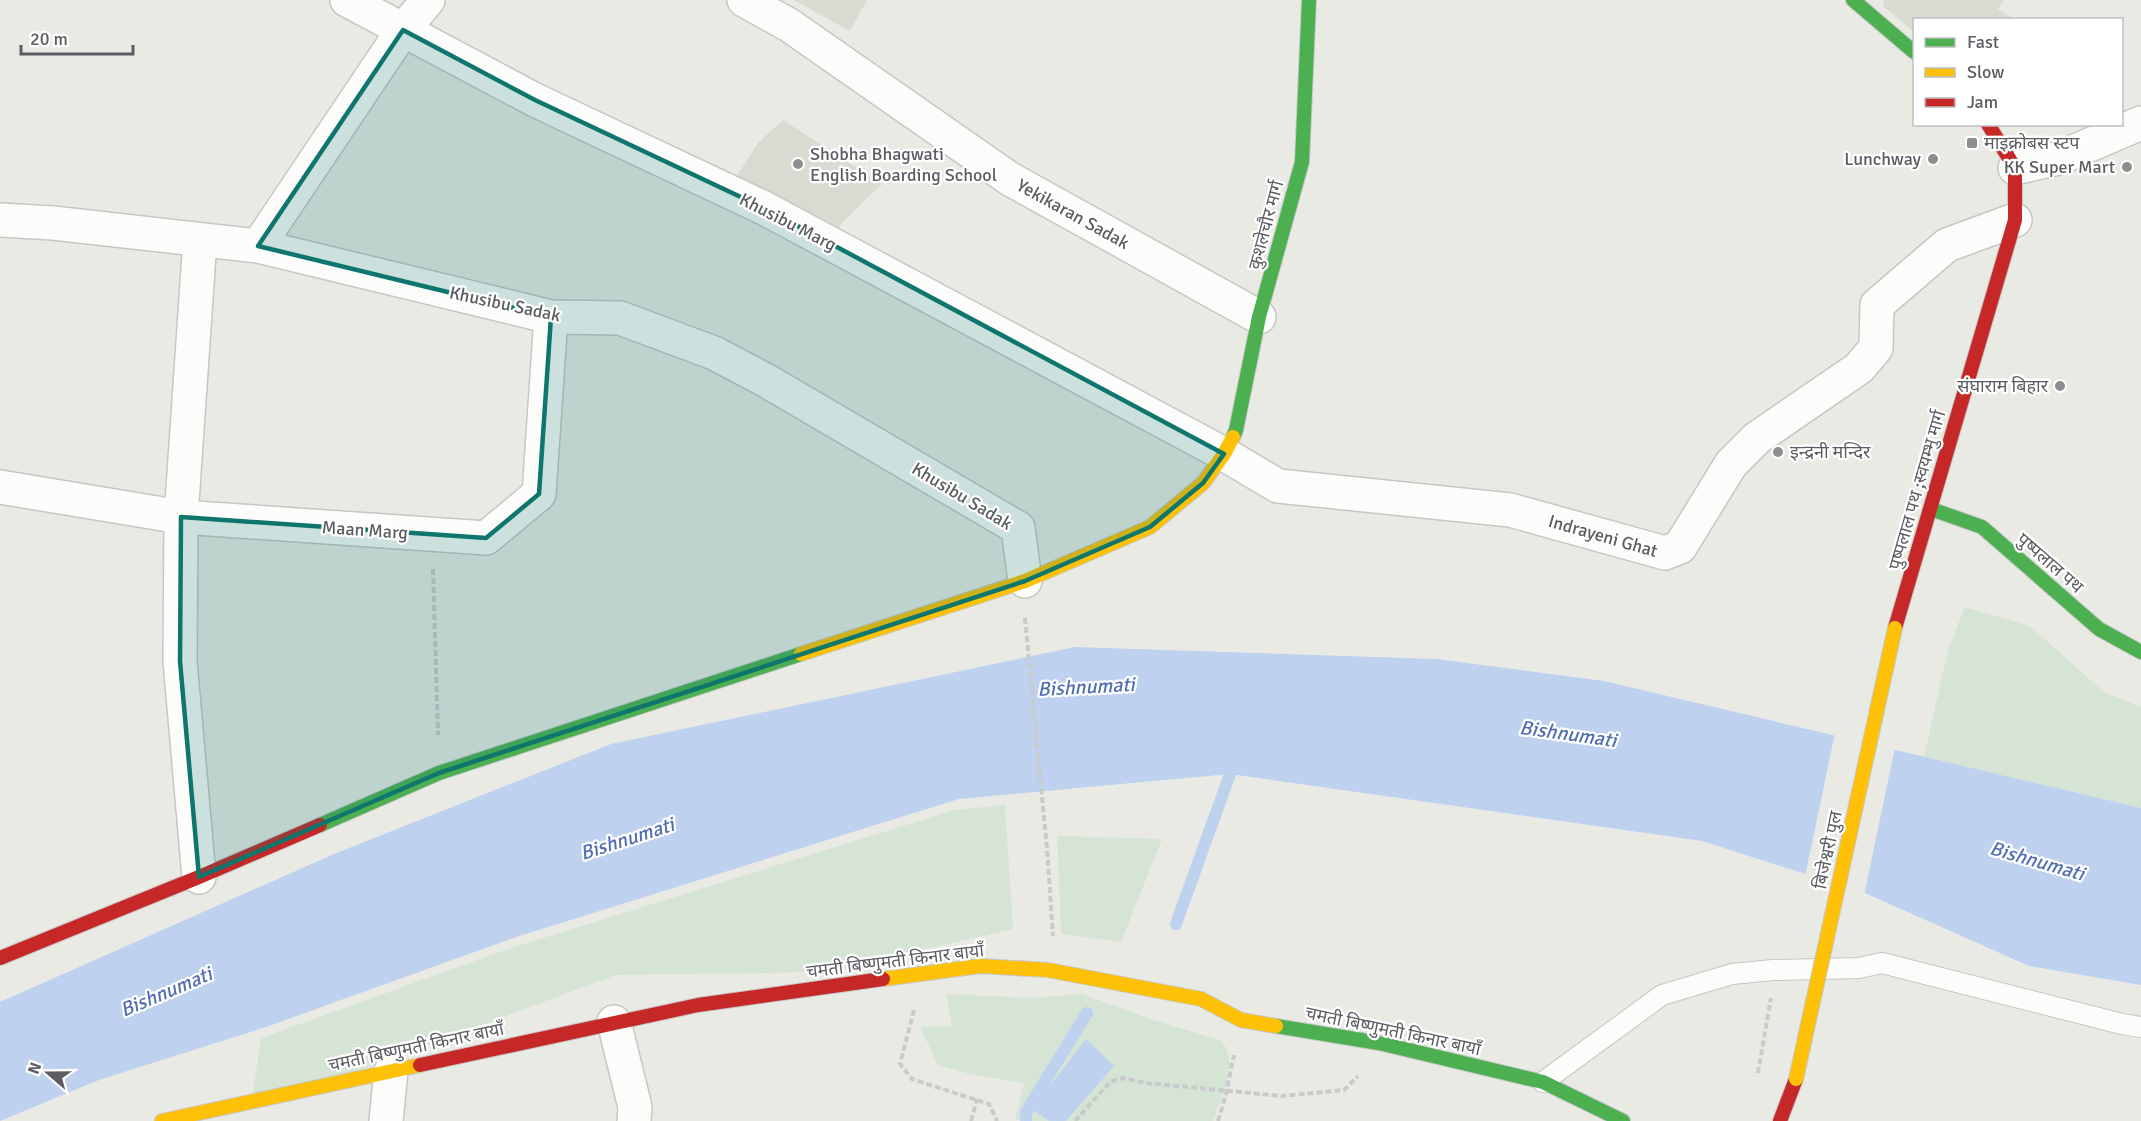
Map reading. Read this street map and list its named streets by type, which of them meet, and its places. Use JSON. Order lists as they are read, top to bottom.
{
  "streets": {
    "main road": [
      "कुशलेचौर मार्ग",
      "पुष्पलाल पथ ;स्वयम्भु मार्ग",
      "पुष्पलाल पथ",
      "बिजेश्वरी पुल",
      "चमती बिष्णुमती किनार बायाँ"
    ],
    "street": [
      "Yekikaran Sadak",
      "Khusibu Marg",
      "Khusibu Sadak",
      "Maan Marg",
      "Indrayeni Ghat"
    ]
  },
  "crossings": [
    ["Yekikaran Sadak", "कुशलेचौर मार्ग"],
    ["Khusibu Marg", "कुशलेचौर मार्ग"],
    ["Khusibu Marg", "Indrayeni Ghat"],
    ["कुशलेचौर मार्ग", "Khusibu Sadak"],
    ["कुशलेचौर मार्ग", "Indrayeni Ghat"],
    ["Khusibu Sadak", "Maan Marg"],
    ["पुष्पलाल पथ ;स्वयम्भु मार्ग", "Indrayeni Ghat"],
    ["पुष्पलाल पथ ;स्वयम्भु मार्ग", "पुष्पलाल पथ"],
    ["पुष्पलाल पथ ;स्वयम्भु मार्ग", "बिजेश्वरी पुल"]
  ],
  "water": ["Bishnumati"],
  "places": {
    "transit": ["माइक्रोबस स्टप"],
    "other": [
      "Lunchway",
      "Shobha Bhagwati English Boarding School",
      "KK Super Mart",
      "संघाराम बिहार",
      "इन्द्रनी मन्दिर"
    ]
  },
  "legend": ["Fast", "Slow", "Jam"],
  "scale_bar": "20 m",
  "north": "left"
}
